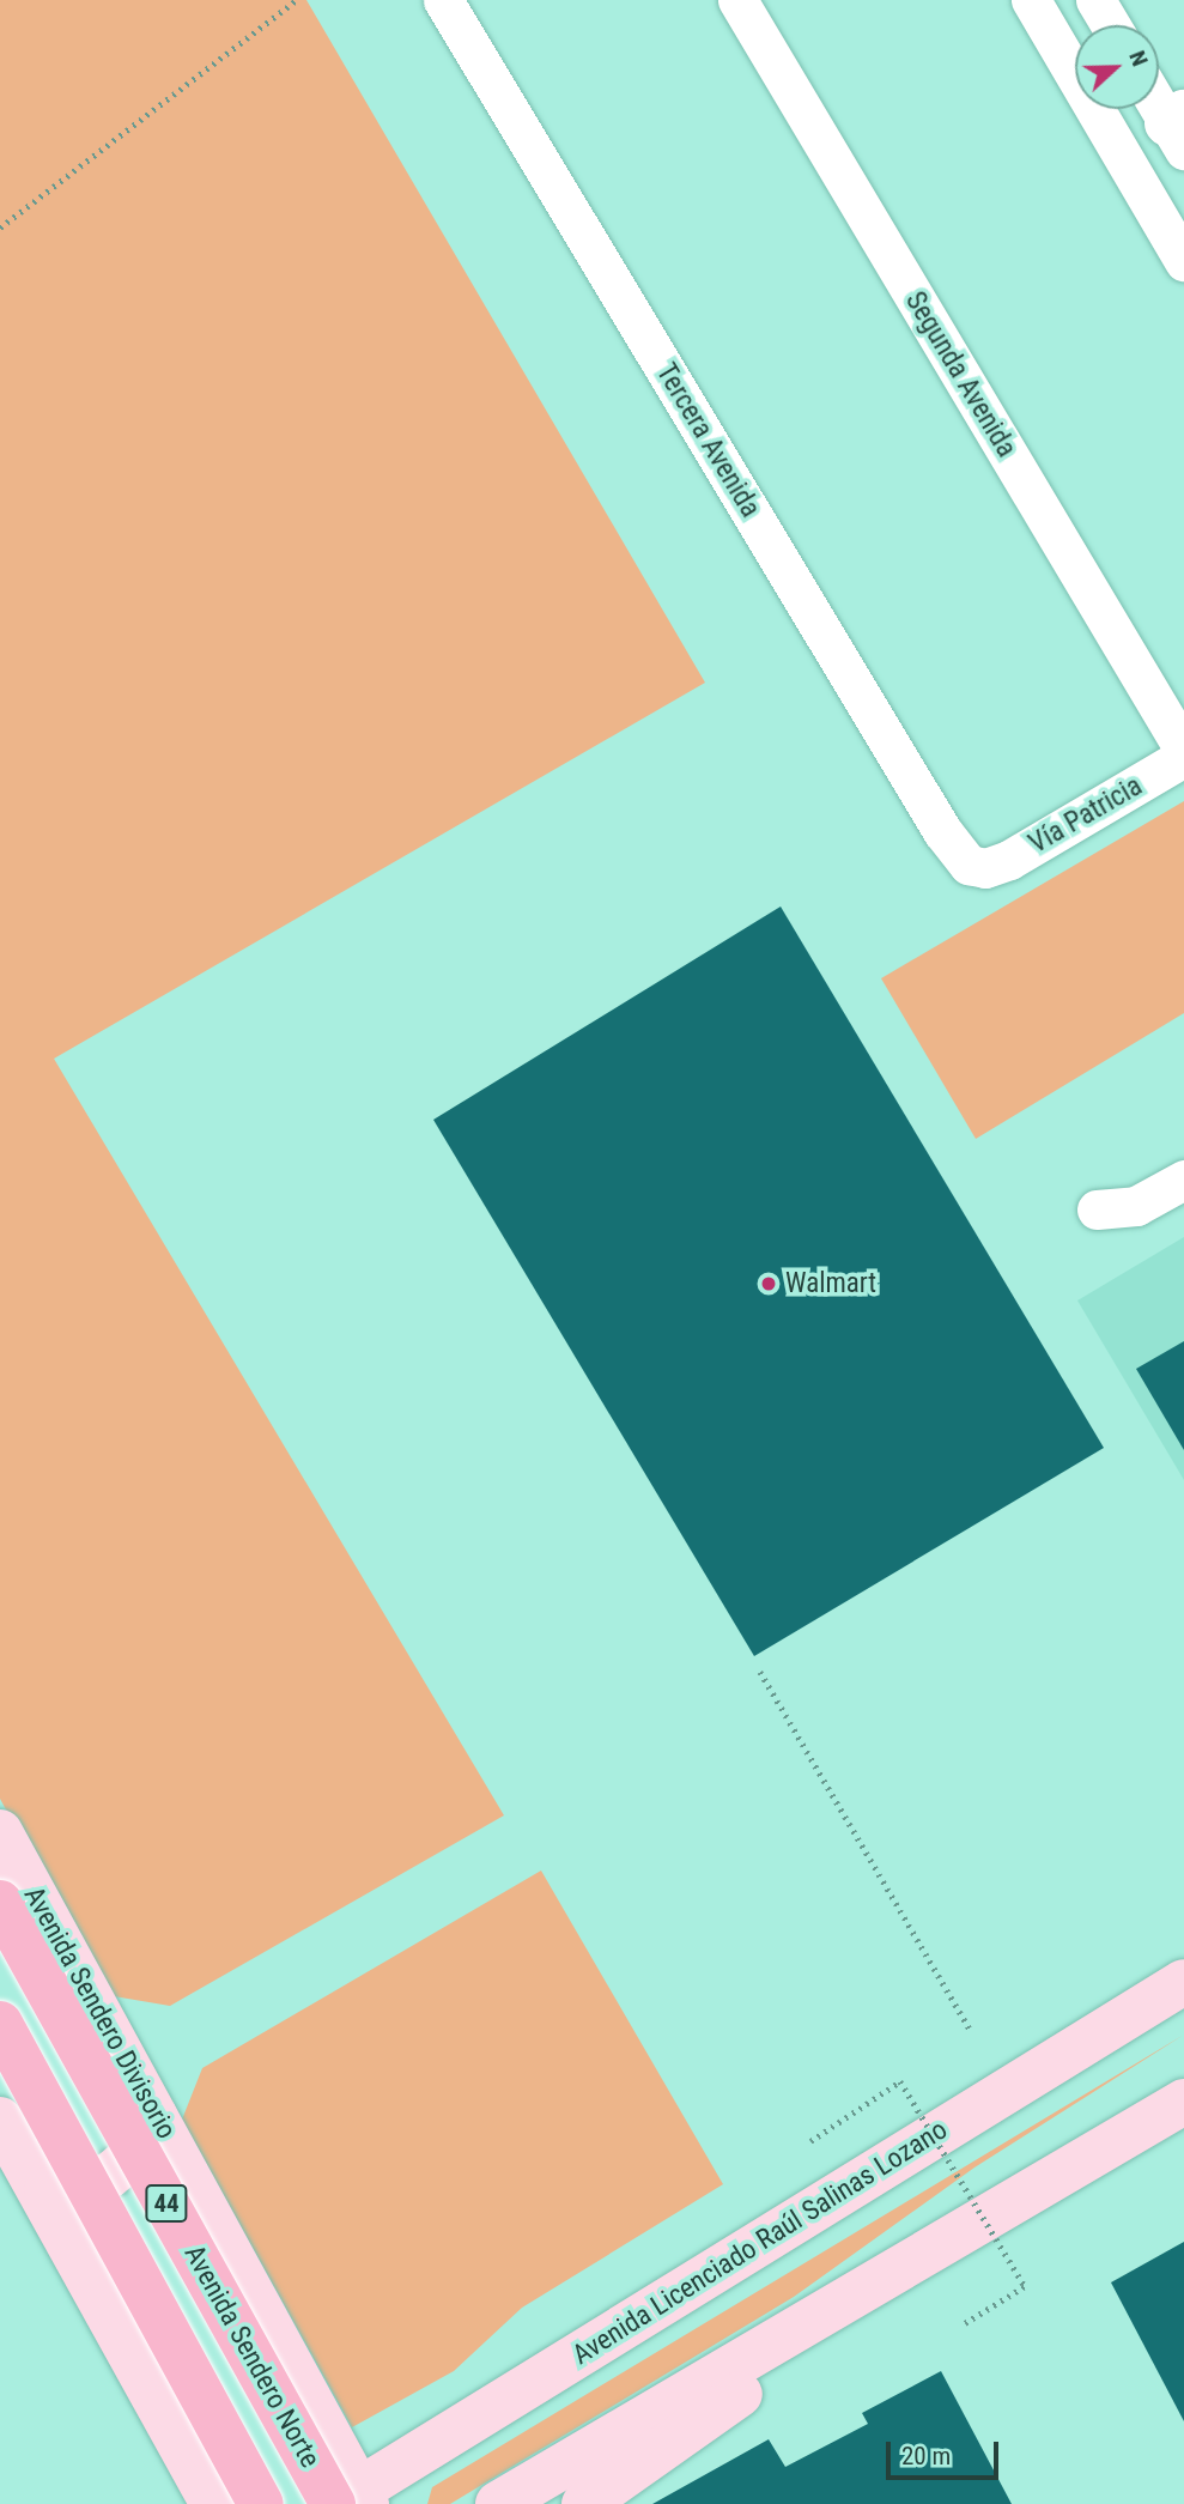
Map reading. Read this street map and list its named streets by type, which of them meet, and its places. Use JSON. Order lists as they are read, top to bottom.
{
  "streets": {
    "main road": [
      "Avenida Sendero Divisorio",
      "44",
      "Avenida Licenciado Raúl Salinas Lozano",
      "Avenida Sendero Norte"
    ],
    "street": ["Segunda Avenida", "Tercera Avenida", "Vía Patricia"]
  },
  "crossings": [
    ["Tercera Avenida", "Vía Patricia"],
    ["Avenida Sendero Divisorio", "Avenida Licenciado Raúl Salinas Lozano"],
    ["Avenida Sendero Divisorio", "Avenida Sendero Norte"],
    ["Avenida Licenciado Raúl Salinas Lozano", "Avenida Sendero Norte"]
  ],
  "places": ["Walmart"],
  "scale_bar": "20 m",
  "north": "right"
}
